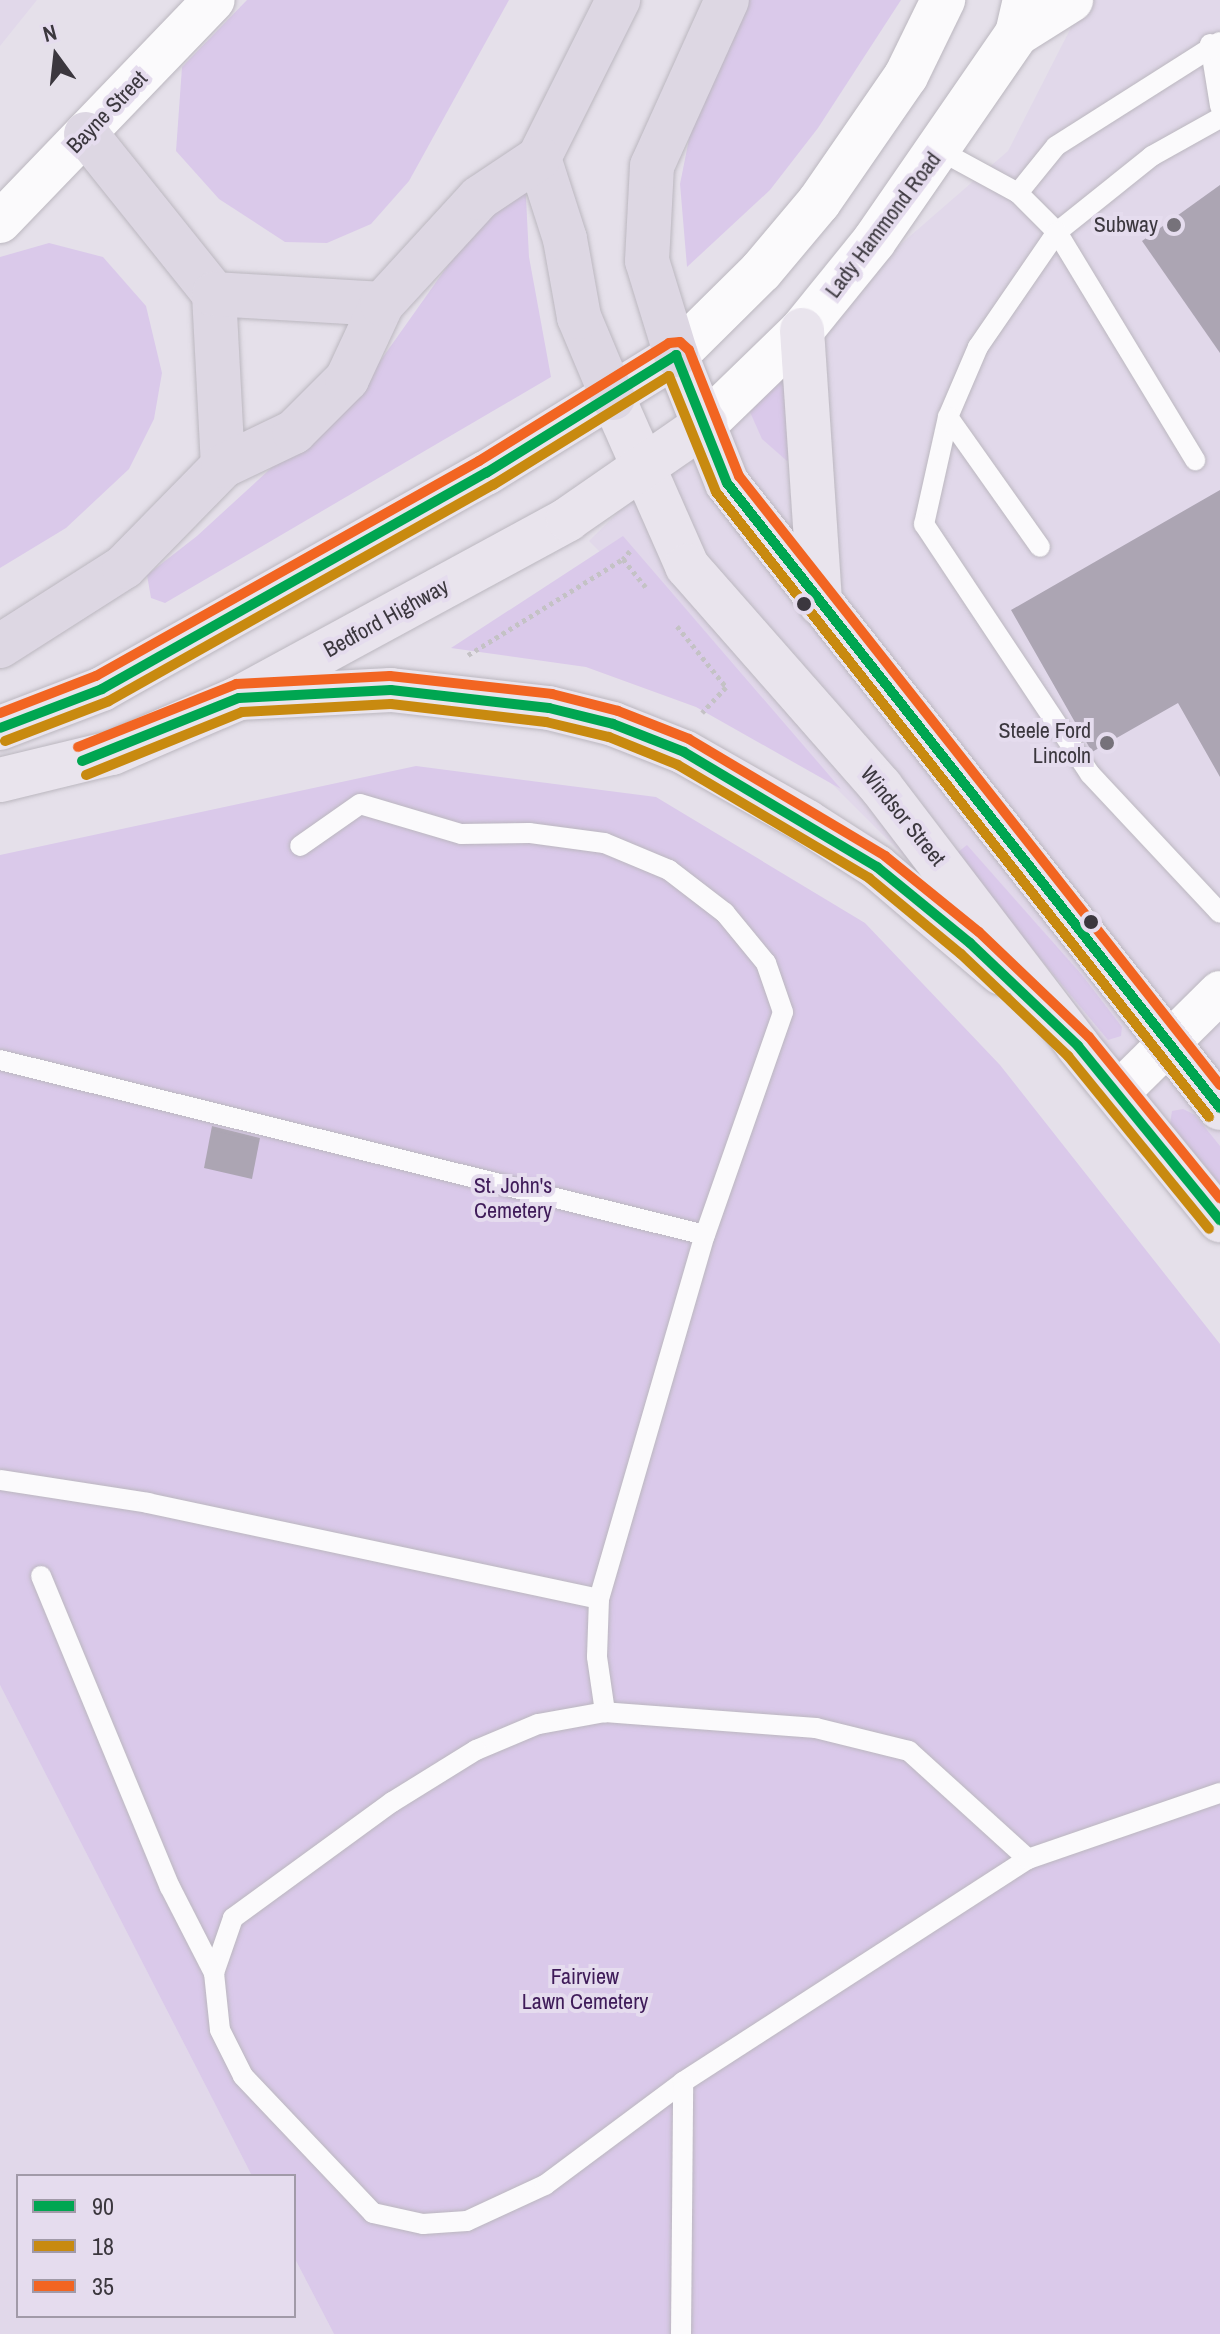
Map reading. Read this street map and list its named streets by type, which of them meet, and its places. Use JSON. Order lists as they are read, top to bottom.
{
  "streets": {
    "main road": ["Lady Hammond Road", "Bedford Highway", "Windsor Street"],
    "street": ["Bayne Street"]
  },
  "crossings": [
    ["Lady Hammond Road", "Bedford Highway"],
    ["Bedford Highway", "Windsor Street"]
  ],
  "parks": ["St. John's Cemetery", "Fairview Lawn Cemetery"],
  "places": ["Subway", "Steele Ford Lincoln"],
  "lines": ["transit line 35", "transit line 90", "transit line 18"],
  "legend": ["90", "18", "35"],
  "north": "top"
}
